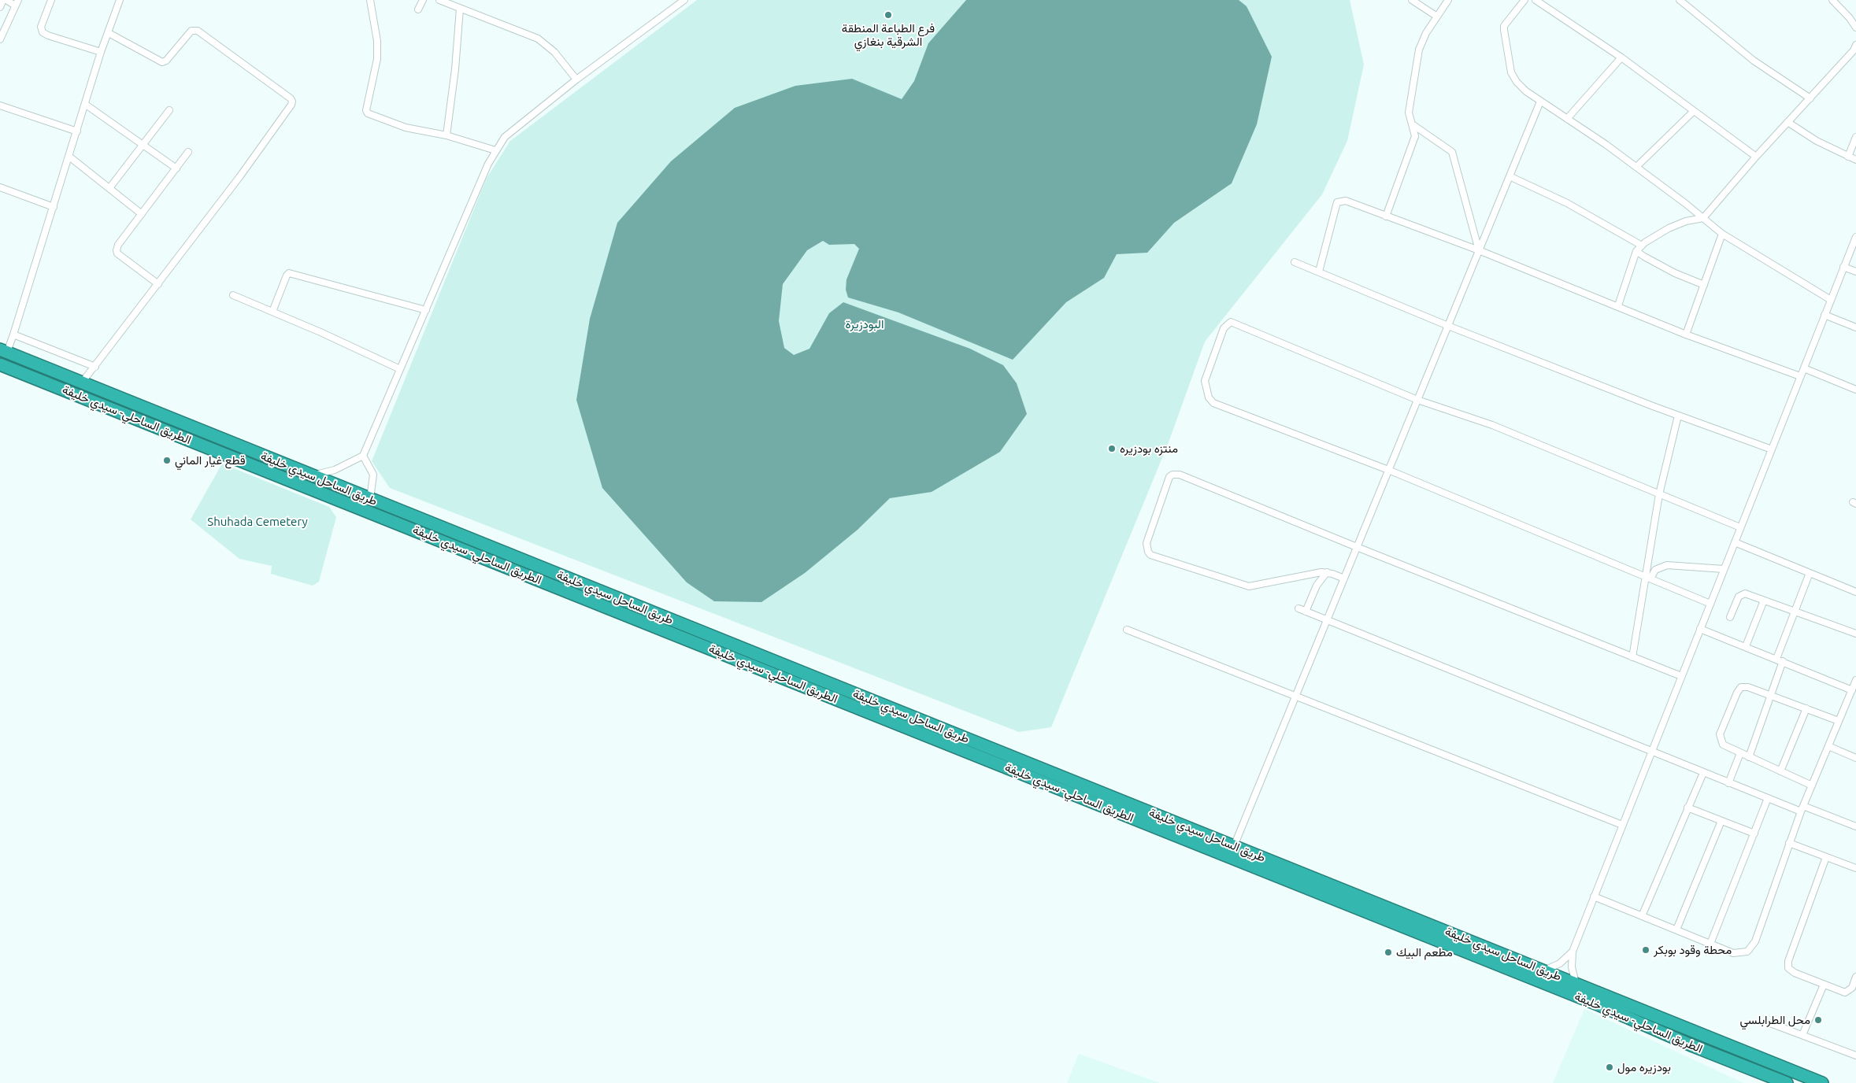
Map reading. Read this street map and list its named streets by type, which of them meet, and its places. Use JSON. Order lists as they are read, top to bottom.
{
  "streets": {
    "highway": ["الطريق الساحلي- سيدي خليفة", "طريق الساحل سيدي خليفة"]
  },
  "parks": ["البودزيرة", "Shuhada Cemetery"],
  "places": [
    "فرع الطباعة المنطقة الشرقية بنغازي",
    "منتزه بودزيره",
    "قطع غيار الماني",
    "محطة وقود بوبكر",
    "مطعم البيك",
    "محل الطرابلسي",
    "بودزيره مول"
  ]
}
